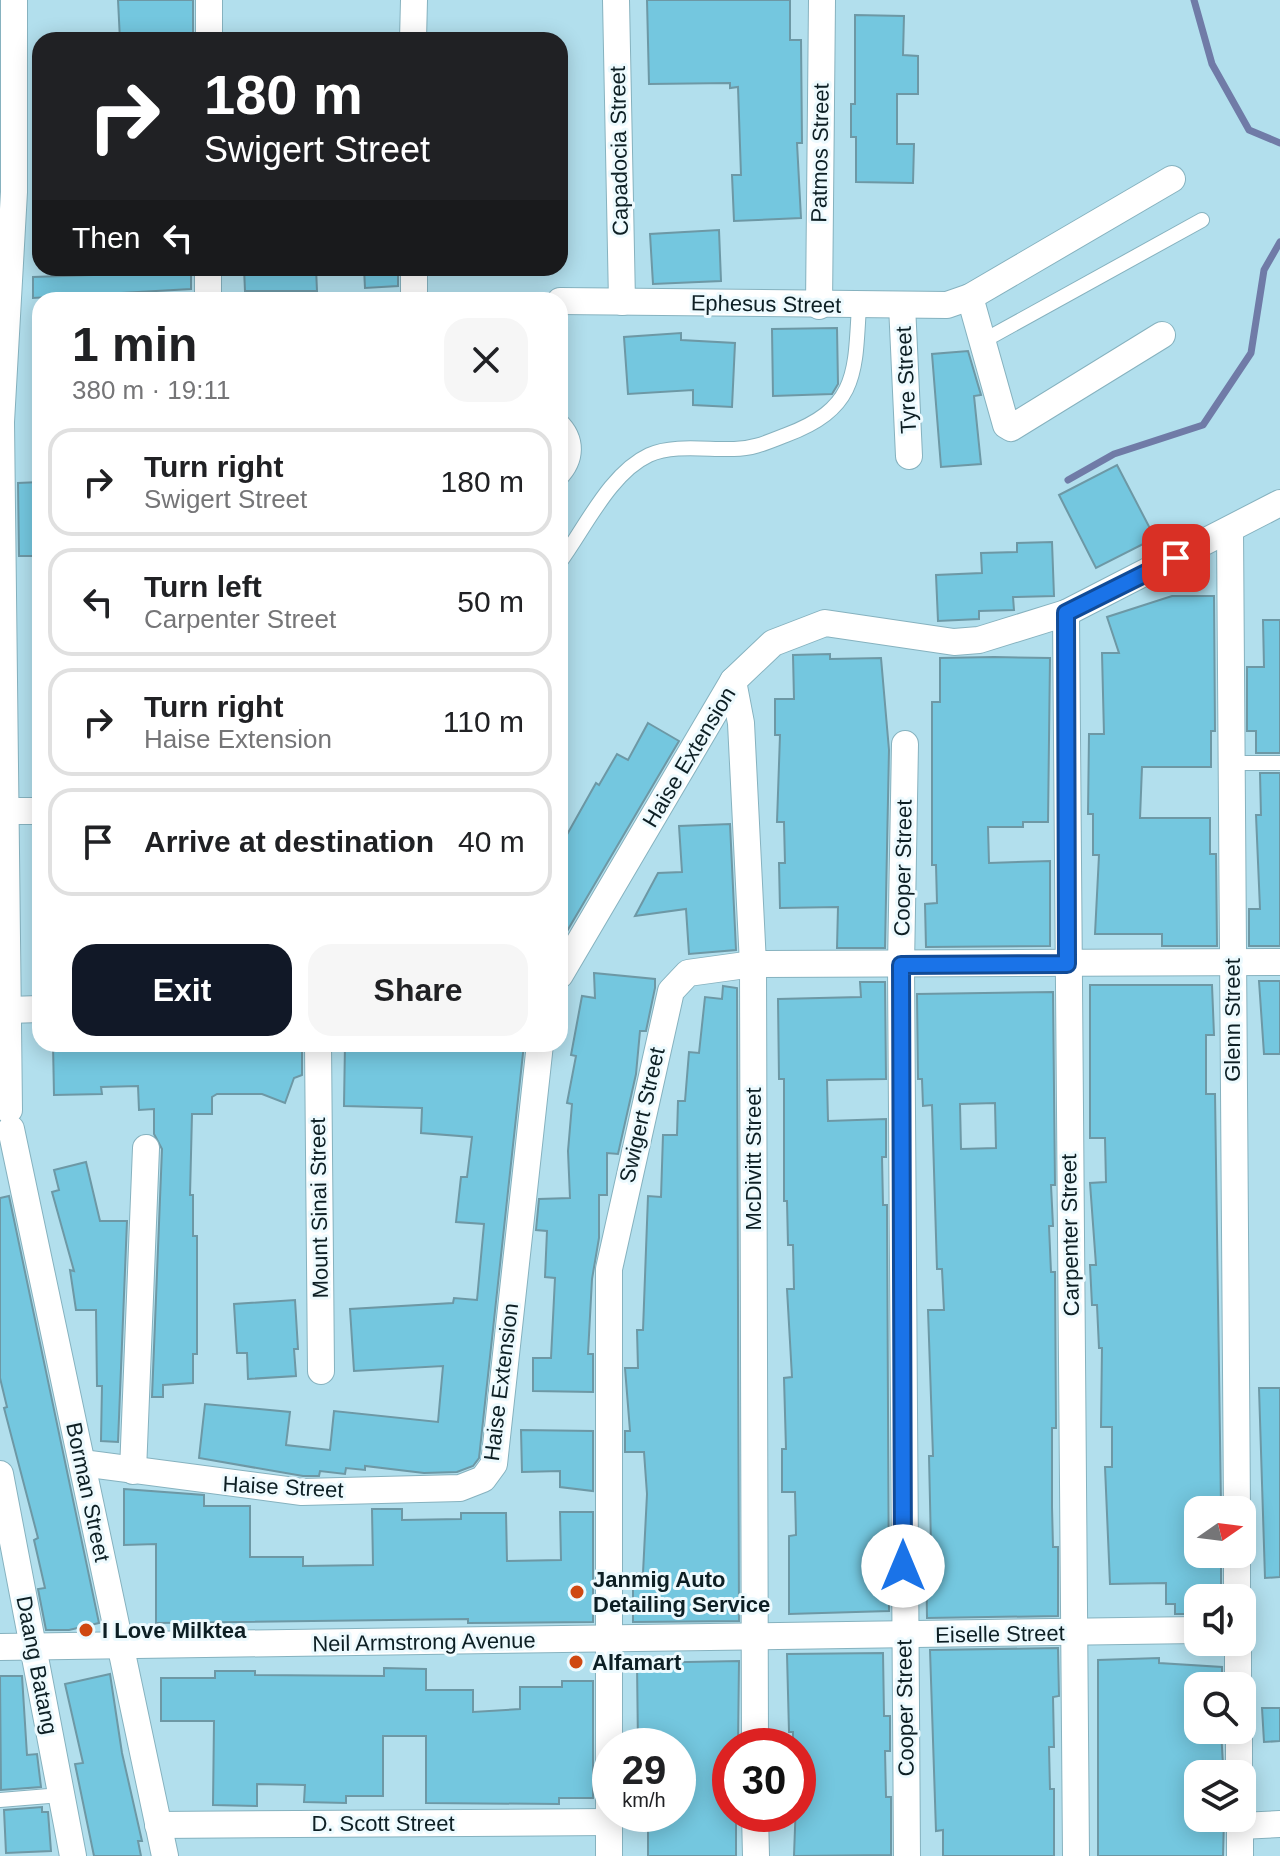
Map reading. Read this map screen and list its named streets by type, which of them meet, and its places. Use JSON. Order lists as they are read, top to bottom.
{
  "streets": {
    "street": [
      "Capadocia Street",
      "Patmos Street",
      "Ephesus Street",
      "Tyre Street",
      "Haise Extension",
      "Cooper Street",
      "Glenn Street",
      "Swigert Street",
      "McDivitt Street",
      "Mount Sinai Street",
      "Carpenter Street",
      "Haise Street",
      "Borman Street",
      "Eiselle Street",
      "Neil Armstrong Avenue",
      "Daang Batang",
      "D. Scott Street"
    ]
  },
  "crossings": [
    ["Capadocia Street", "Ephesus Street"],
    ["Patmos Street", "Ephesus Street"],
    ["Ephesus Street", "Tyre Street"],
    ["Haise Extension", "Glenn Street"],
    ["Haise Extension", "McDivitt Street"],
    ["Haise Extension", "Carpenter Street"],
    ["Haise Extension", "Haise Street"],
    ["Cooper Street", "Swigert Street"],
    ["Cooper Street", "Eiselle Street"],
    ["Glenn Street", "Swigert Street"],
    ["Swigert Street", "McDivitt Street"],
    ["Swigert Street", "Carpenter Street"],
    ["Swigert Street", "Neil Armstrong Avenue"],
    ["McDivitt Street", "Eiselle Street"],
    ["McDivitt Street", "Neil Armstrong Avenue"],
    ["Carpenter Street", "Eiselle Street"],
    ["Haise Street", "Borman Street"],
    ["Borman Street", "Neil Armstrong Avenue"],
    ["Borman Street", "D. Scott Street"],
    ["Eiselle Street", "Neil Armstrong Avenue"],
    ["Neil Armstrong Avenue", "Daang Batang"]
  ],
  "places": ["Janmig Auto Detailing Service", "I Love Milktea", "Alfamart"],
  "north": "right",
  "page": {
    "turn": ["180 m", "Swigert Street"],
    "then": "Then",
    "heading": ["1 min", "380 m · 19:11"],
    "list": [
      {
        "name": "Turn right",
        "note": "Swigert Street",
        "value": "180 m"
      },
      {
        "name": "Turn left",
        "note": "Carpenter Street",
        "value": "50 m"
      },
      {
        "name": "Turn right",
        "note": "Haise Extension",
        "value": "110 m"
      },
      {
        "name": "Arrive at destination",
        "value": "40 m"
      }
    ],
    "buttons": ["Exit", "Share"],
    "speed": "29 km/h",
    "limit": "30"
  }
}
